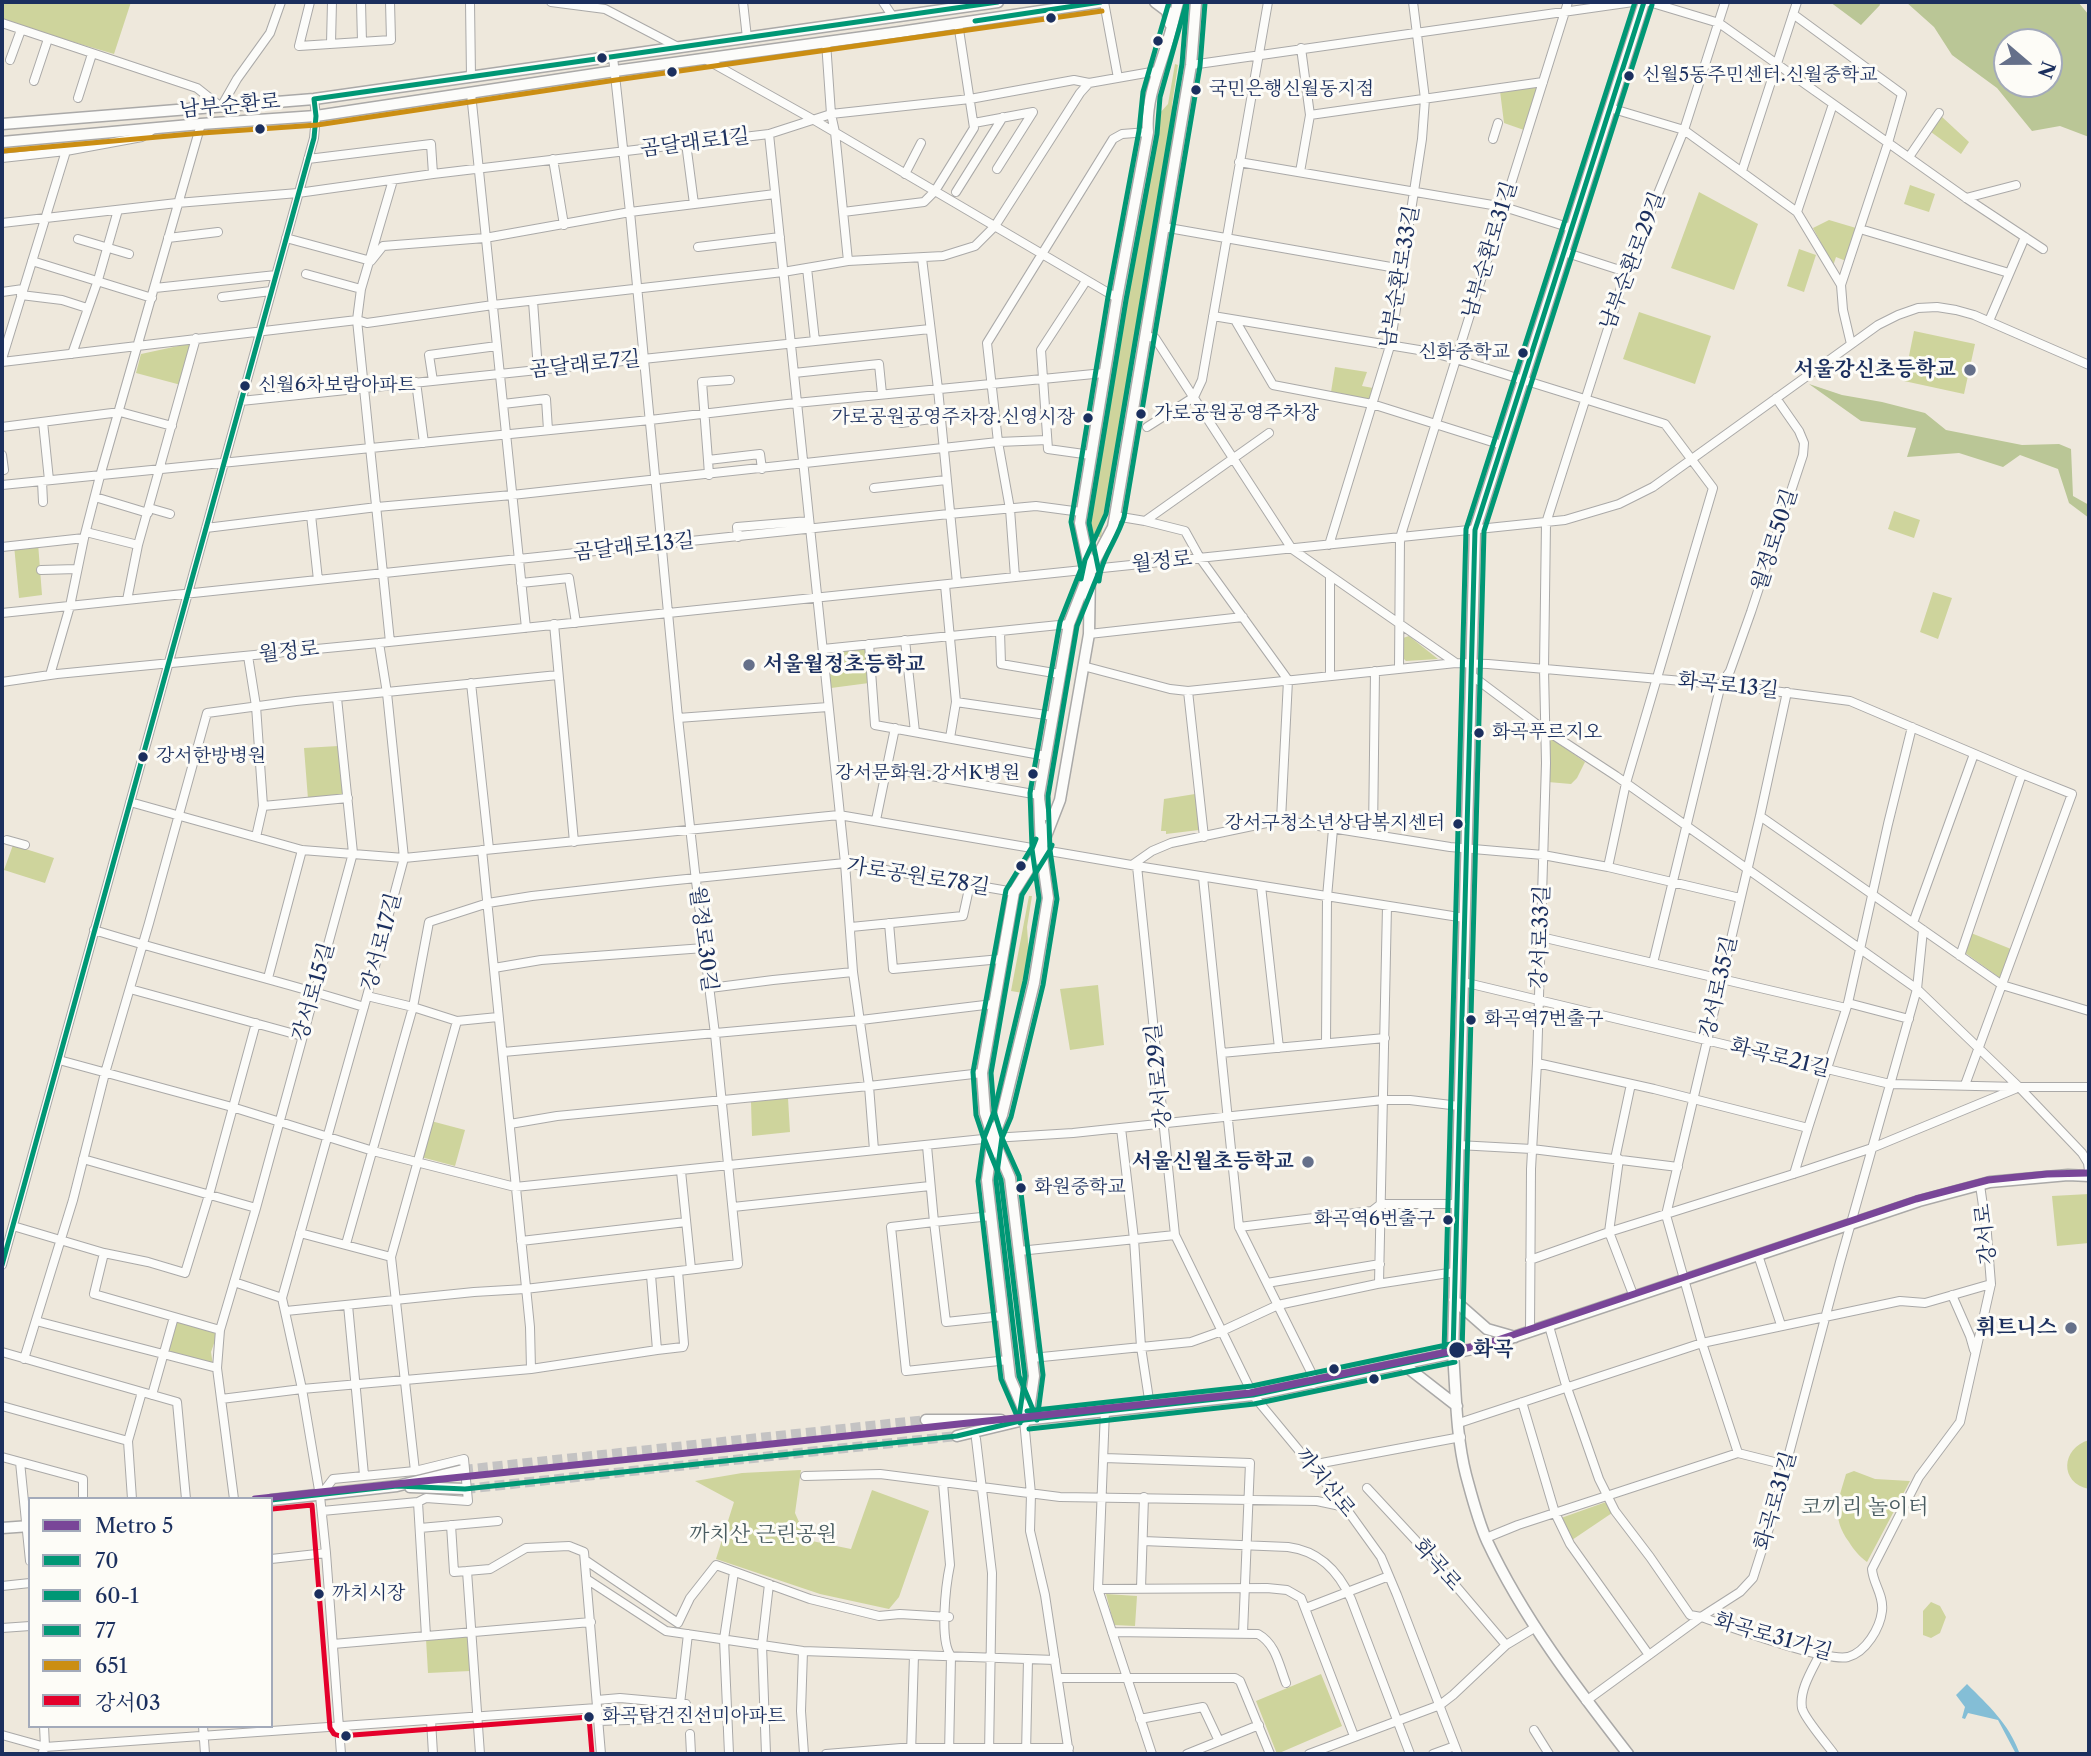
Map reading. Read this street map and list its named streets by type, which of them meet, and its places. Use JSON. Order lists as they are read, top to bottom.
{
  "streets": {
    "main road": ["남부순환로", "강서로"],
    "street": [
      "곰달래로1길",
      "남부순환로31길",
      "남부순환로29길",
      "남부순환로33길",
      "곰달래로7길",
      "월정로50길",
      "곰달래로13길",
      "월정로",
      "화곡로13길",
      "가로공원로78길",
      "강서로33길",
      "월정로30길",
      "강서로17길",
      "강서로35길",
      "강서로15길",
      "화곡로21길",
      "강서로29길",
      "까치산로",
      "화곡로31길",
      "화곡로",
      "화곡로31가길"
    ]
  },
  "crossings": [
    ["남부순환로", "월정로30길"],
    ["곰달래로1길", "월정로30길"],
    ["남부순환로31길", "월정로"],
    ["남부순환로31길", "화곡로13길"],
    ["남부순환로29길", "월정로"],
    ["남부순환로29길", "화곡로13길"],
    ["남부순환로29길", "강서로33길"],
    ["남부순환로33길", "월정로"],
    ["곰달래로7길", "월정로30길"],
    ["월정로50길", "월정로"],
    ["월정로50길", "화곡로13길"],
    ["곰달래로13길", "월정로30길"],
    ["월정로", "월정로30길"],
    ["월정로", "강서로17길"],
    ["화곡로13길", "강서로33길"],
    ["화곡로13길", "강서로35길"],
    ["화곡로13길", "화곡로21길"],
    ["가로공원로78길", "월정로30길"],
    ["강서로33길", "화곡로21길"],
    ["강서로33길", "강서로"],
    ["강서로35길", "화곡로21길"],
    ["강서로35길", "강서로"],
    ["화곡로21길", "화곡로31길"],
    ["강서로29길", "강서로"],
    ["강서로29길", "까치산로"],
    ["강서로", "까치산로"],
    ["강서로", "화곡로31길"],
    ["강서로", "화곡로31가길"],
    ["화곡로31길", "화곡로31가길"]
  ],
  "parks": ["코끼리 놀이터", "까치산 근린공원"],
  "places": [
    "신월5동주민센터.신월중학교",
    "국민은행신월동지점",
    "신화중학교",
    "서울강신초등학교",
    "신월6차보람아파트",
    "가로공원공영주차장",
    "가로공원공영주차장.신영시장",
    "서울월정초등학교",
    "화곡푸르지오",
    "강서한방병원",
    "강서문화원.강서K병원",
    "강서구청소년상담복지센터",
    "화곡역7번출구",
    "서울신월초등학교",
    "화원중학교",
    "화곡역6번출구",
    "휘트니스",
    "화곡",
    "까치시장",
    "화곡탑건진선미아파트"
  ],
  "lines": [
    "transit line 70",
    "transit line 77",
    "transit line 60-1",
    "transit line 651",
    "metro line 5",
    "transit line 강서03"
  ],
  "legend": [
    "Metro 5",
    "70",
    "60-1",
    "77",
    "651",
    "강서03"
  ],
  "north": "right"
}
